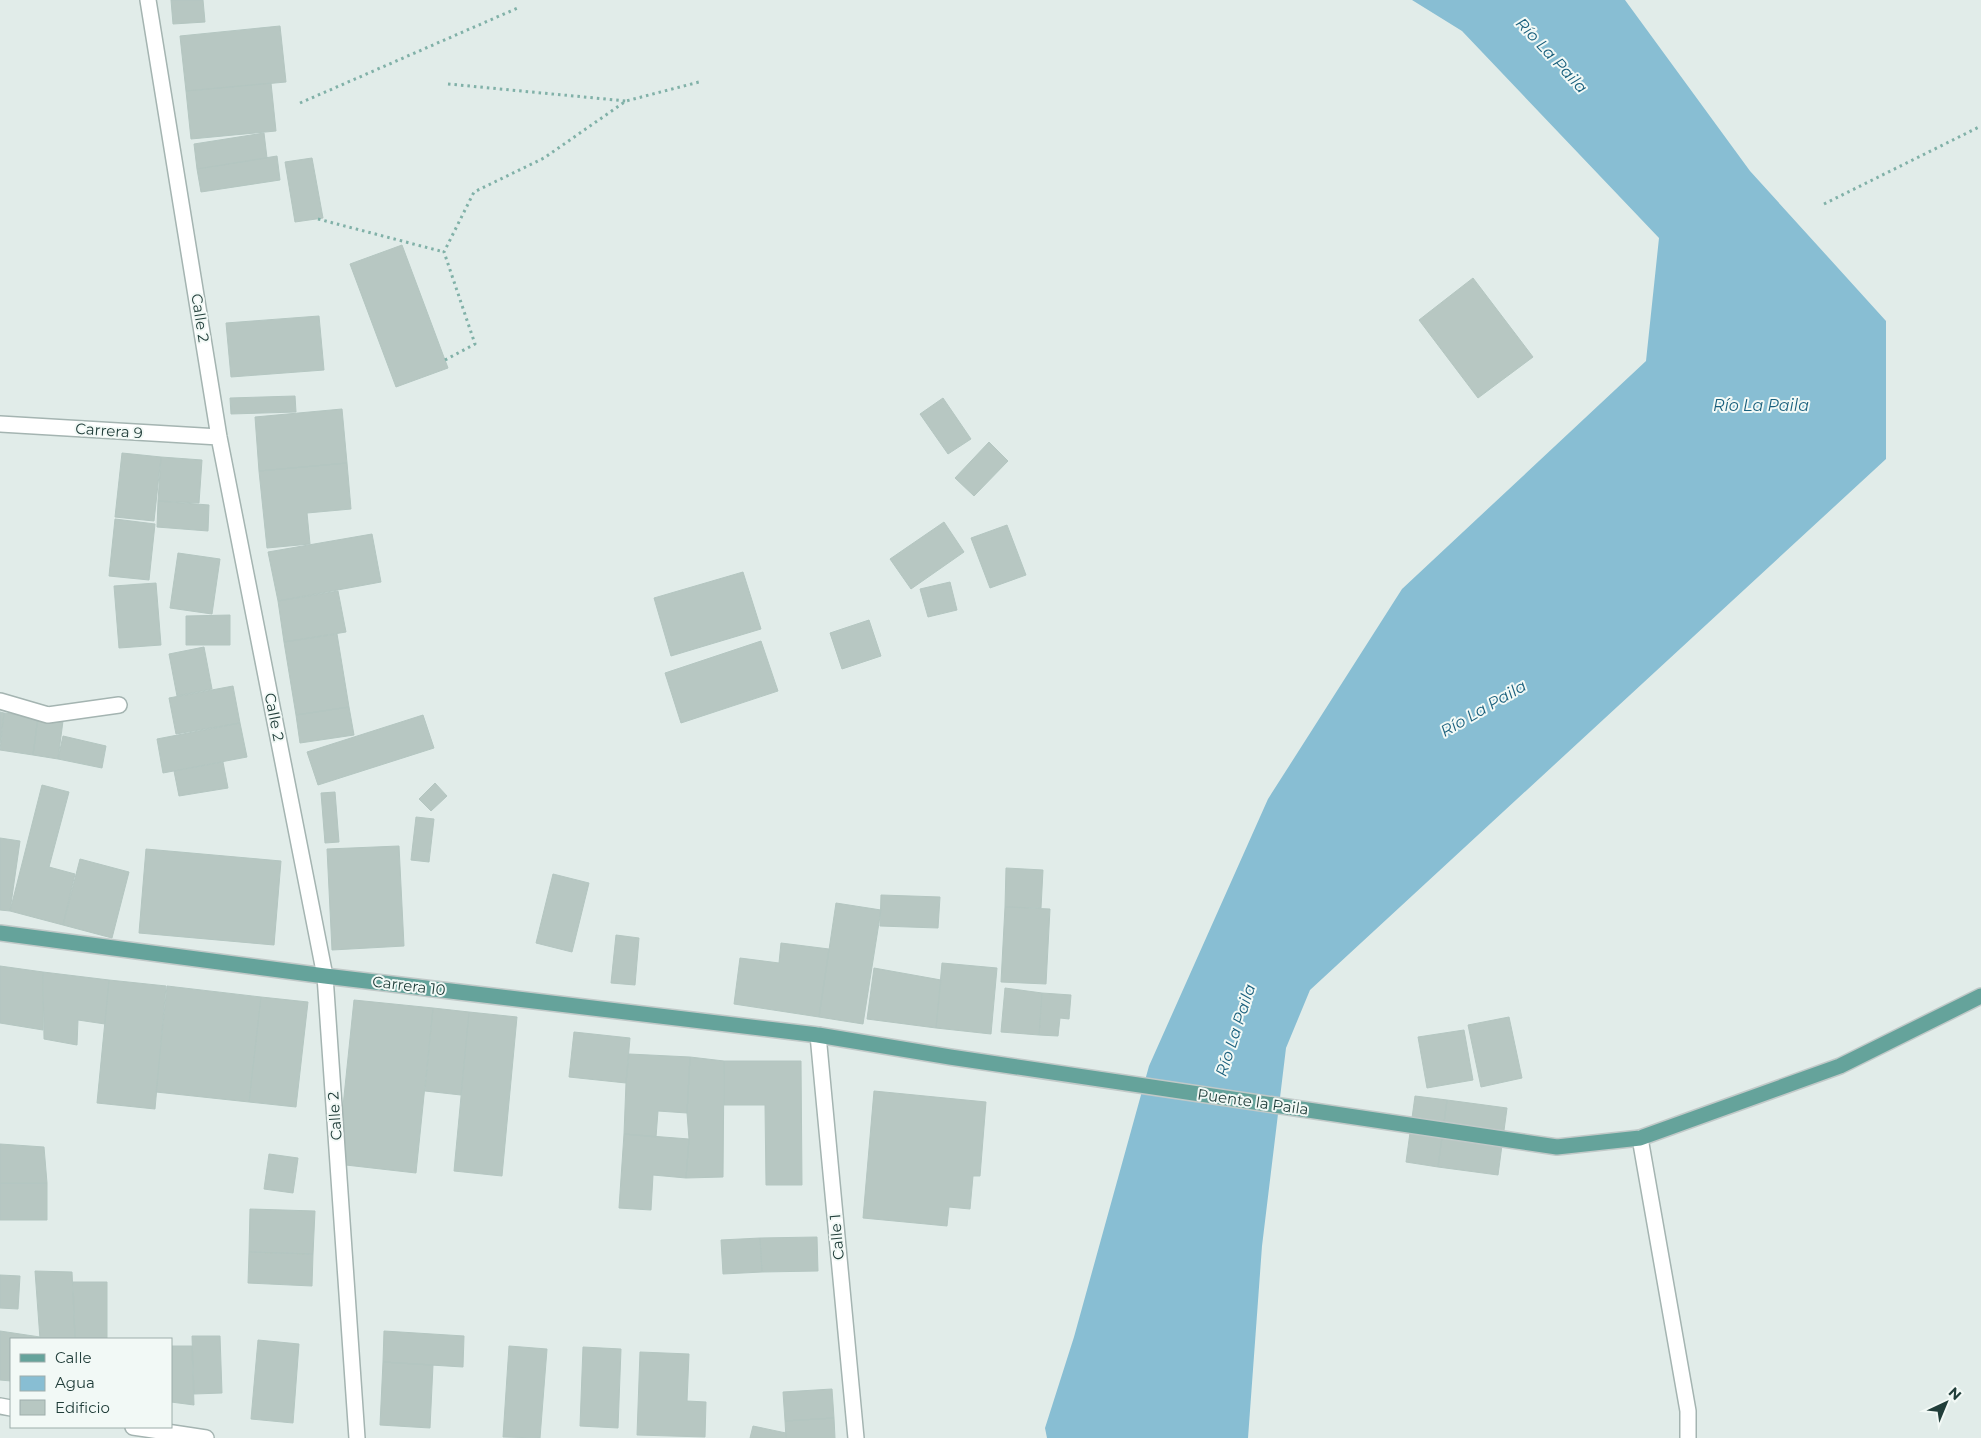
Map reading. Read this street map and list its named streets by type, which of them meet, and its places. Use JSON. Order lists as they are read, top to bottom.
{
  "streets": {
    "main road": ["Carrera 10", "Puente la Paila"],
    "street": ["Calle 2", "Carrera 9", "Calle 1"]
  },
  "crossings": [
    ["Calle 2", "Carrera 9"],
    ["Calle 2", "Carrera 10"],
    ["Carrera 10", "Puente la Paila"],
    ["Carrera 10", "Calle 1"]
  ],
  "water": ["Río La Paila"],
  "legend": ["Calle", "Agua", "Edificio"],
  "north": "top right"
}
